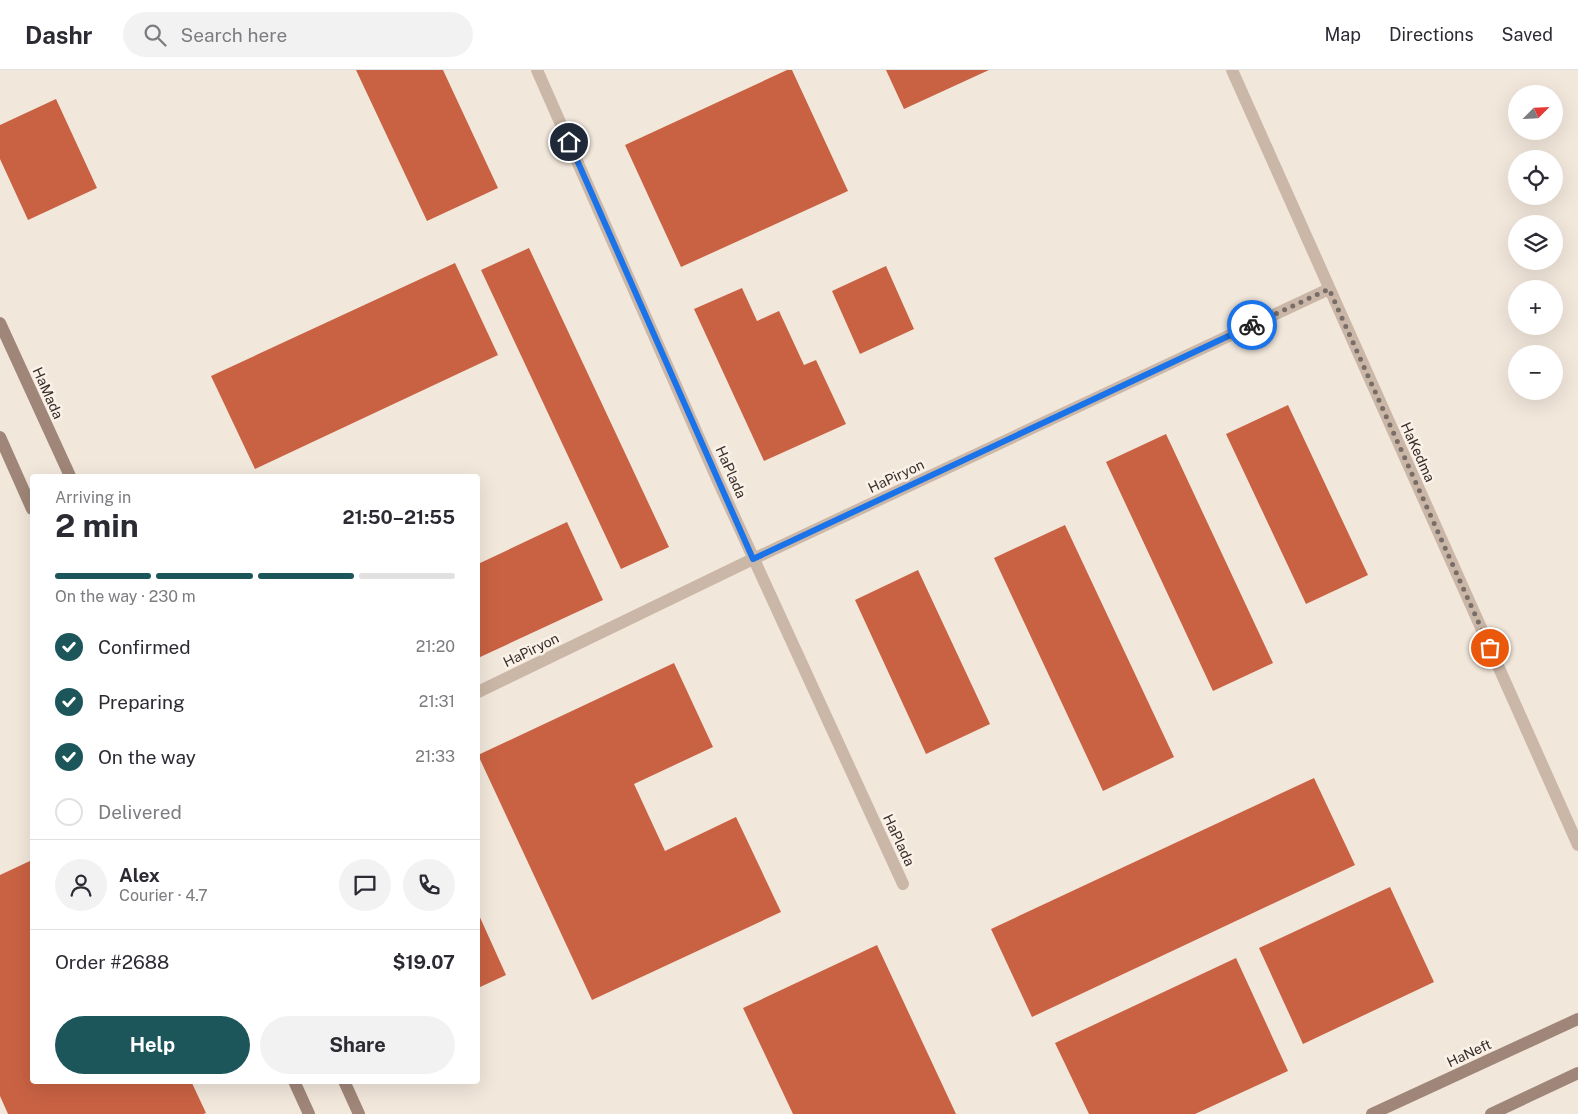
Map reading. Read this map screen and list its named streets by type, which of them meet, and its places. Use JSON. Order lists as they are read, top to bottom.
{
  "streets": {
    "street": [
      "HaMada",
      "HaKedma",
      "HaPlada",
      "HaPiryon",
      "HaNeft"
    ]
  },
  "crossings": [
    ["HaKedma", "HaPiryon"],
    ["HaPlada", "HaPiryon"]
  ],
  "north": "top right",
  "page": {
    "header": "Dashr",
    "search": "Search here",
    "nav": ["Map", "Directions", "Saved"],
    "map_buttons": ["+", "−"],
    "heading": ["2 min", "Arriving in", "21:50–21:55"],
    "panel": [
      "Alex",
      "Courier · 4.7",
      "Order #2688",
      "$19.07"
    ],
    "bar": "On the way · 230 m",
    "list": [
      ["Confirmed", "21:20"],
      ["Preparing", "21:31"],
      ["On the way", "21:33"],
      "Delivered"
    ],
    "buttons": ["Help", "Share"]
  }
}
